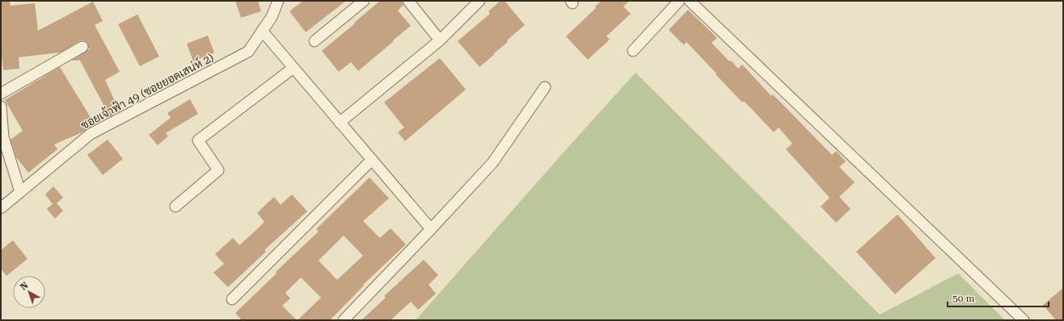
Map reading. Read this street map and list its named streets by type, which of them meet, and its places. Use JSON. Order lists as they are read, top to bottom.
{
  "streets": {
    "street": ["ซอยเจ้าฟ้า 49 (ซอยยอดเสน่ห์ 2)"]
  },
  "scale_bar": "50 m",
  "north": "top left"
}
